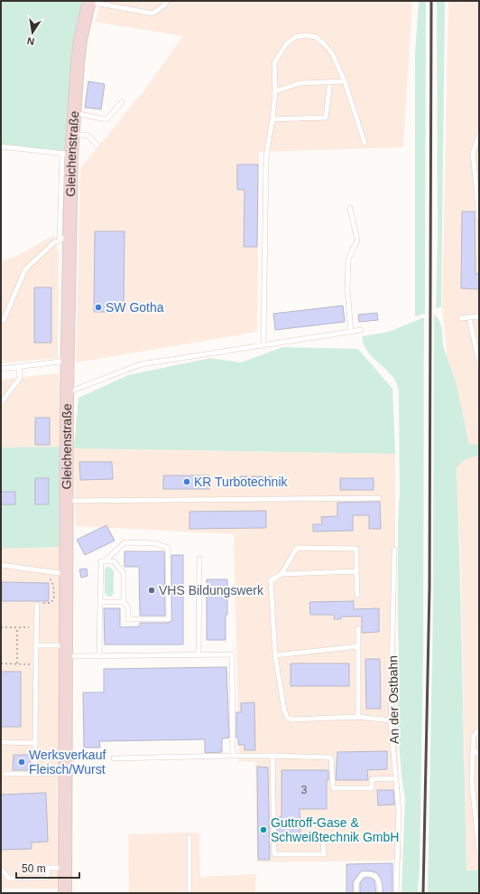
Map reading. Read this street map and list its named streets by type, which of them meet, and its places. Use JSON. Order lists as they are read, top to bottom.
{
  "streets": {
    "street": ["Gleichenstraße"],
    "lane": ["An der Ostbahn"]
  },
  "places": [
    "SW Gotha",
    "KR Turbotechnik",
    "VHS Bildungswerk",
    "Werksverkauf Fleisch/Wurst",
    "Guttroff-Gase & Schweißtechnik GmbH"
  ],
  "house_numbers": ["3"],
  "scale_bar": "50 m",
  "north": "bottom"
}
